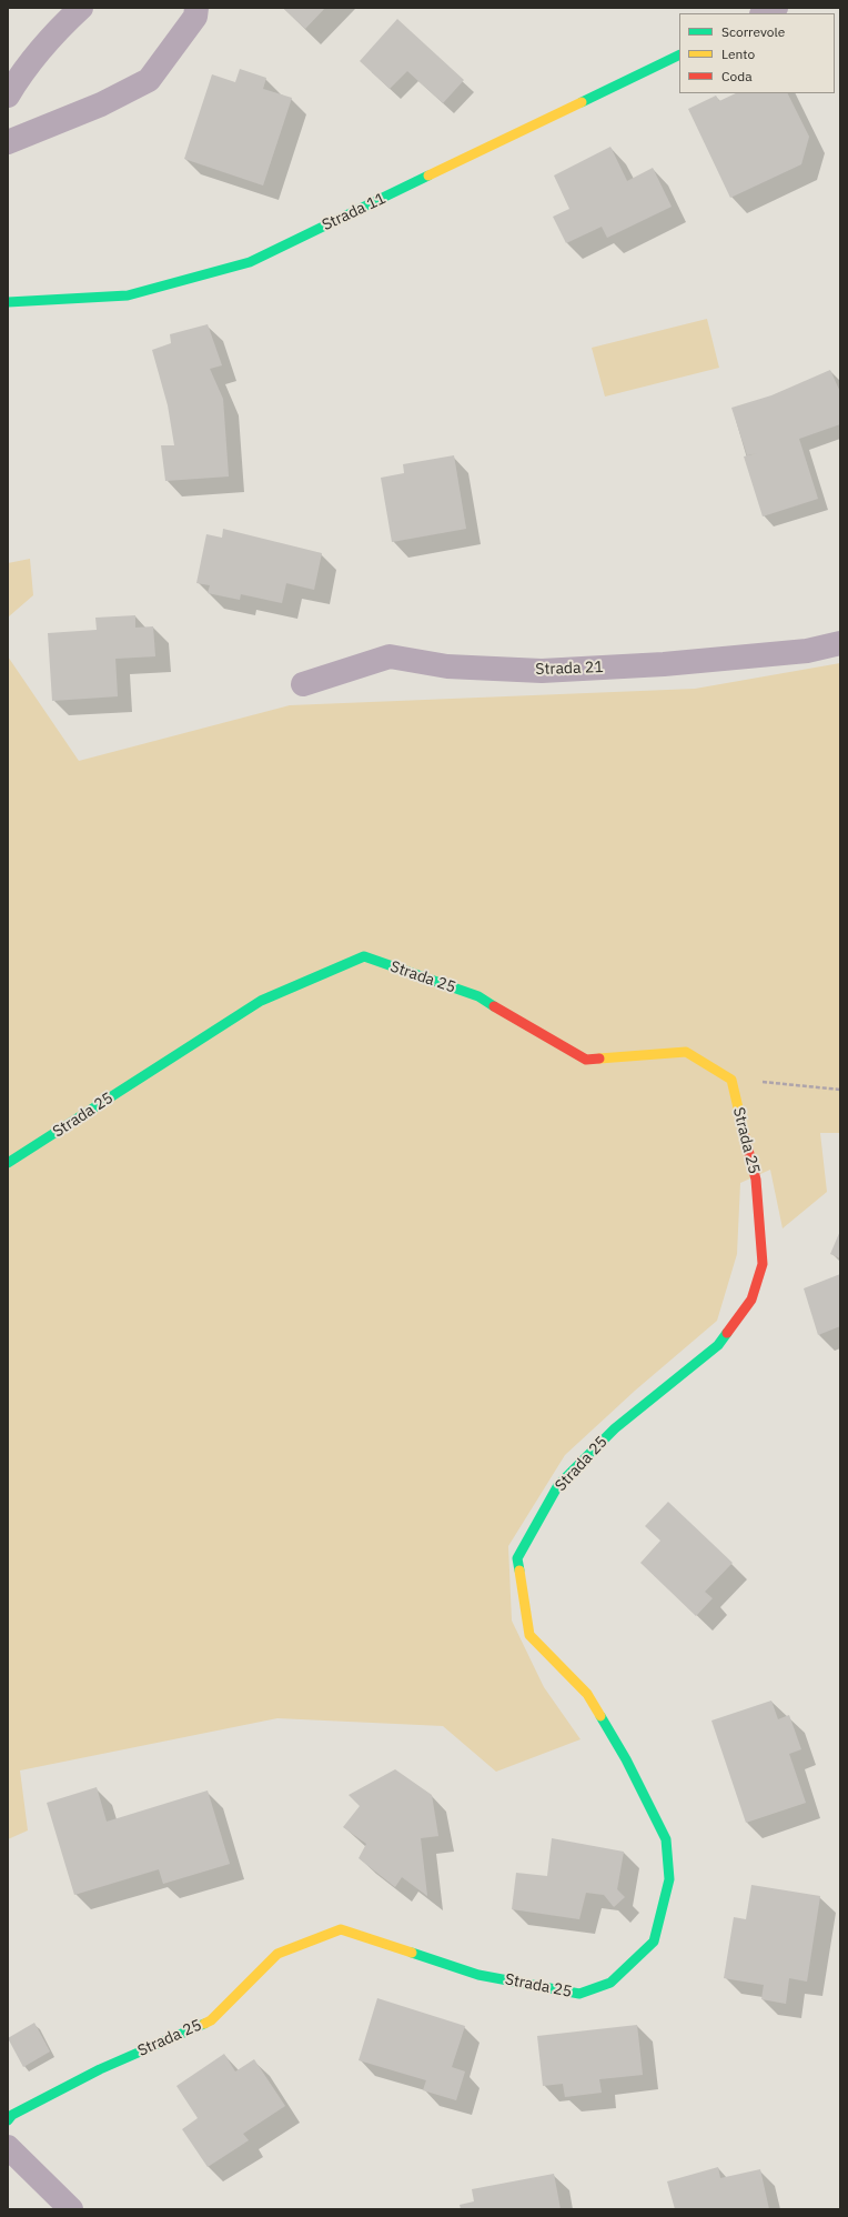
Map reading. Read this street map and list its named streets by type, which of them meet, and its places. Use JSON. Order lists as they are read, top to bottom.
{
  "streets": {
    "street": ["Strada 11", "Strada 21", "Strada 25"]
  },
  "legend": ["Scorrevole", "Lento", "Coda"]
}
